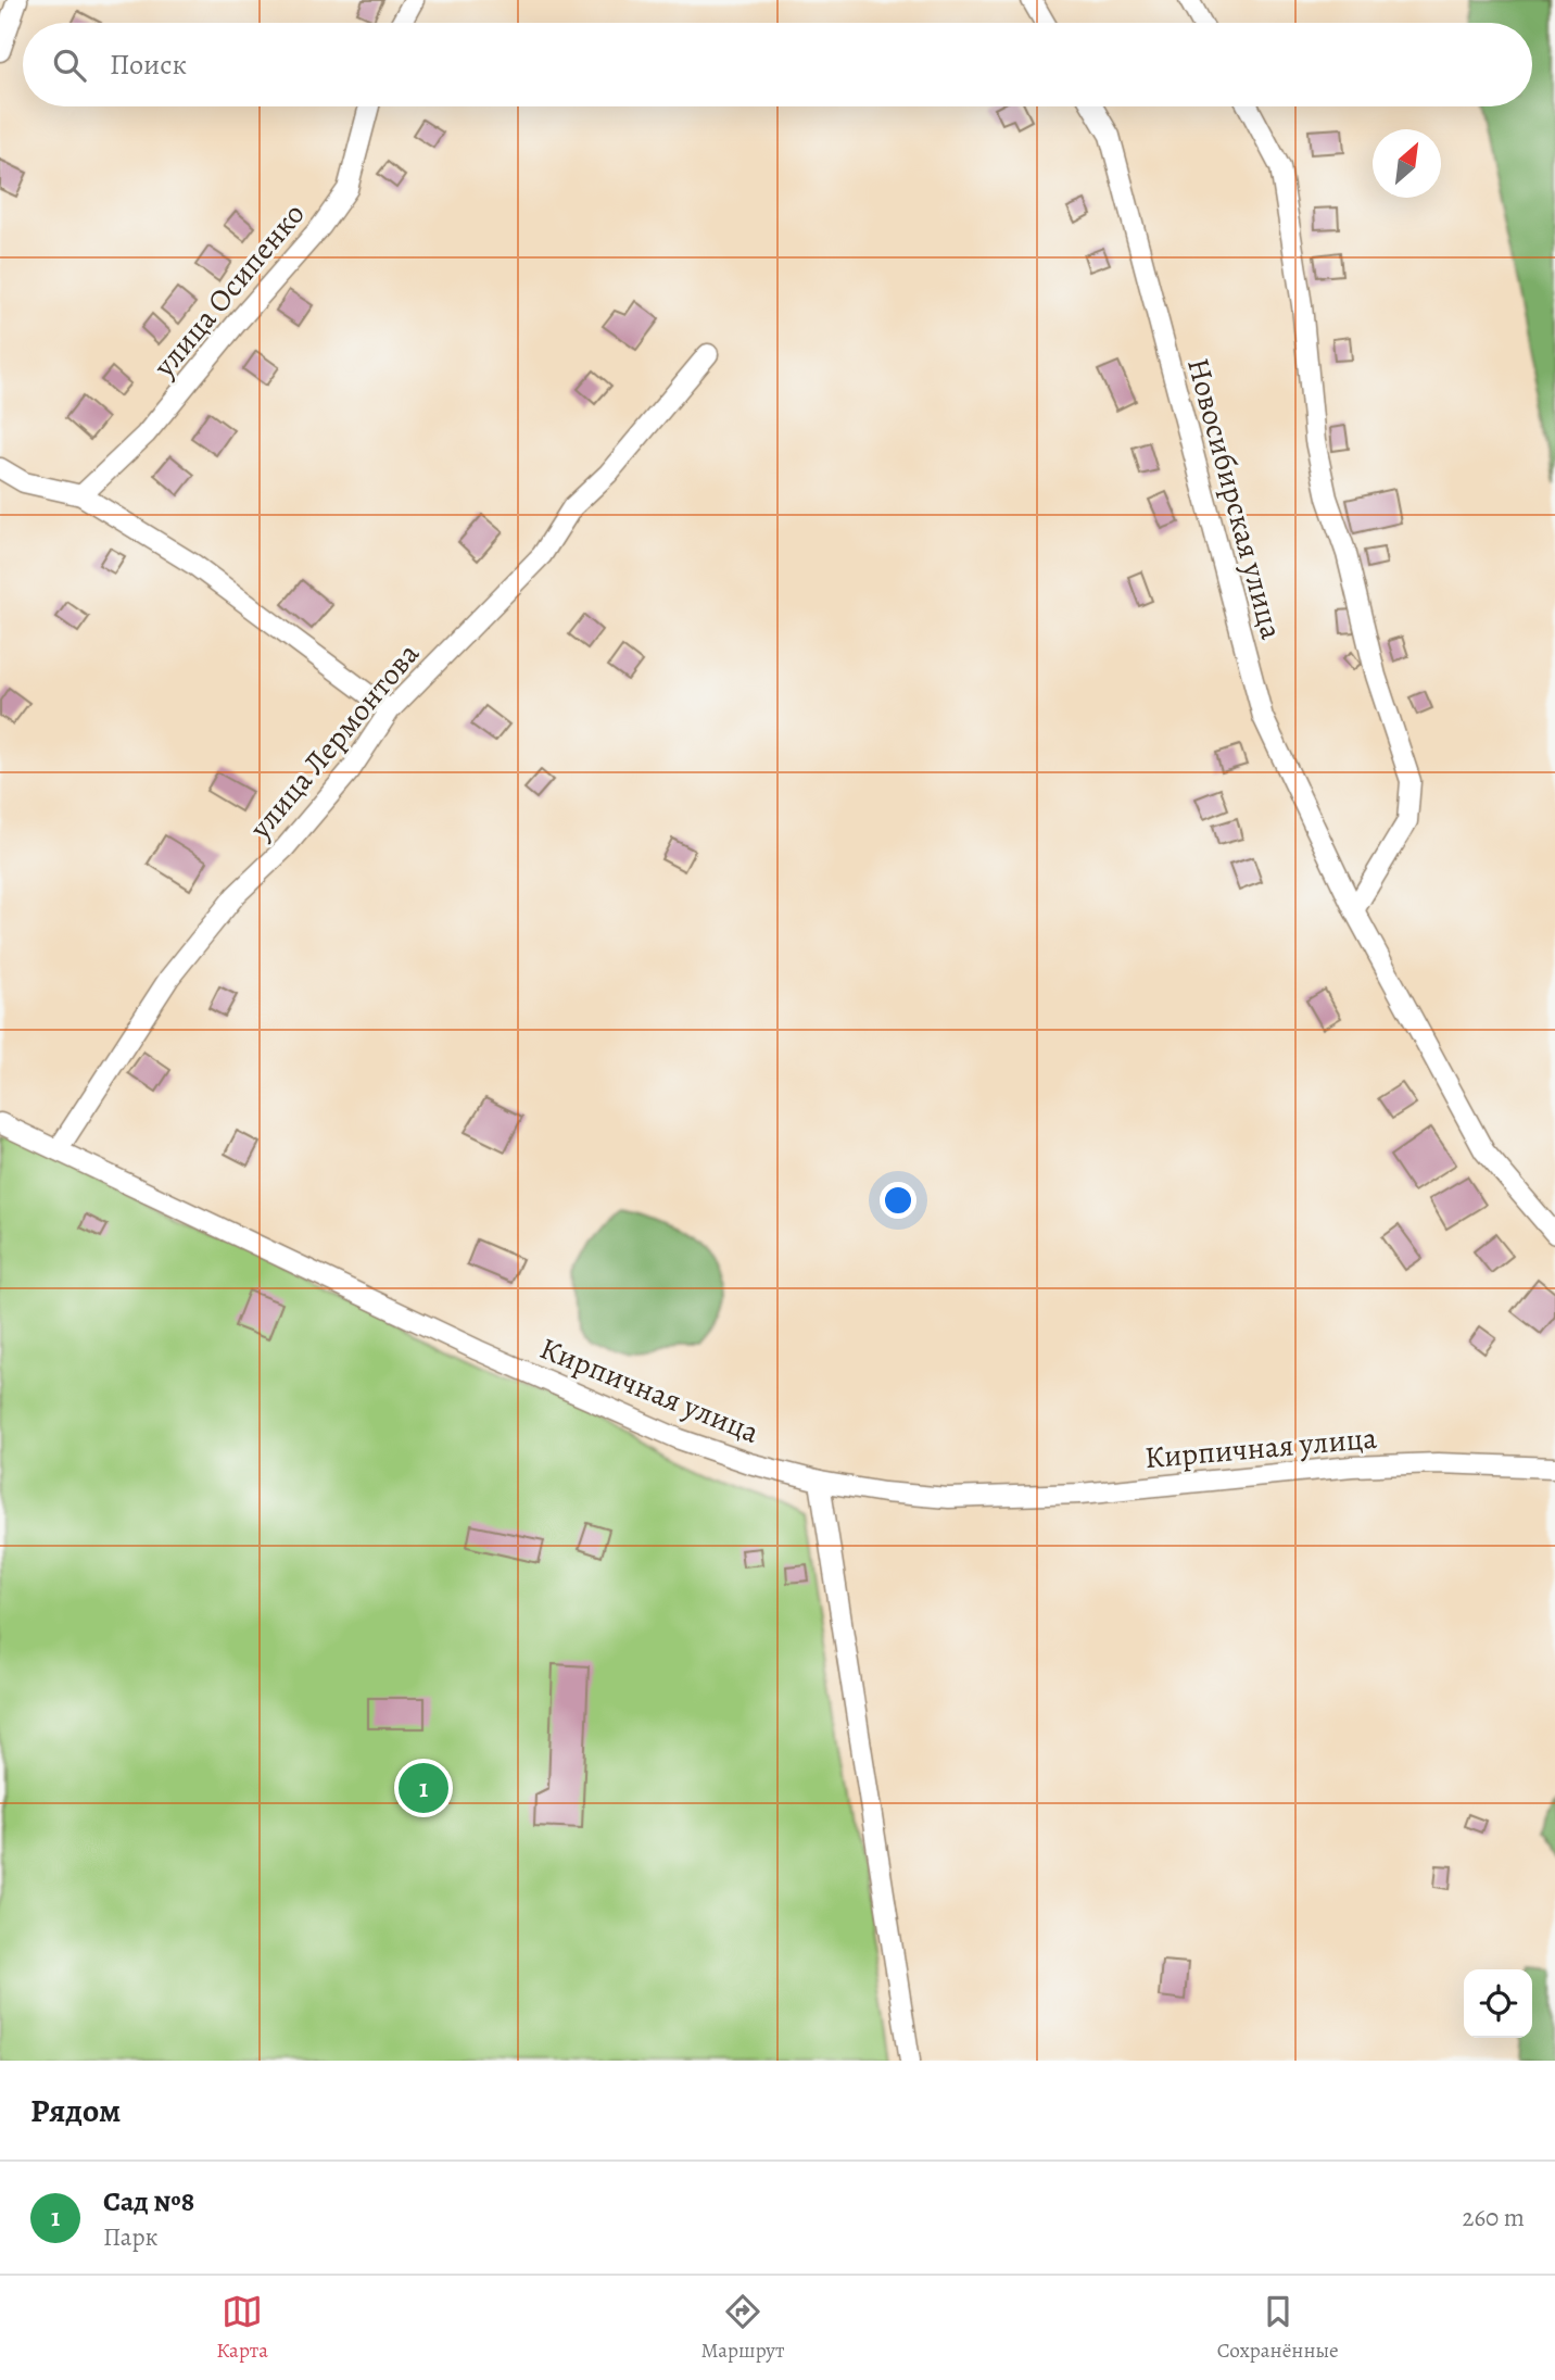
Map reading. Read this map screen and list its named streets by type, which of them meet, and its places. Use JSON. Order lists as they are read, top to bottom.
{
  "streets": {
    "street": [
      "улица Осипенко",
      "Новосибирская улица",
      "улица Лермонтова",
      "Кирпичная улица"
    ]
  },
  "crossings": [
    ["улица Лермонтова", "Кирпичная улица"]
  ],
  "north": "top right",
  "page": {
    "search": "Поиск",
    "pins": "1",
    "heading": "Рядом",
    "list": [
      {
        "mark": "1",
        "name": "Сад №8",
        "note": "Парк",
        "value": "260 m"
      }
    ],
    "nav": ["Карта", "Маршрут", "Сохранённые"]
  }
}
